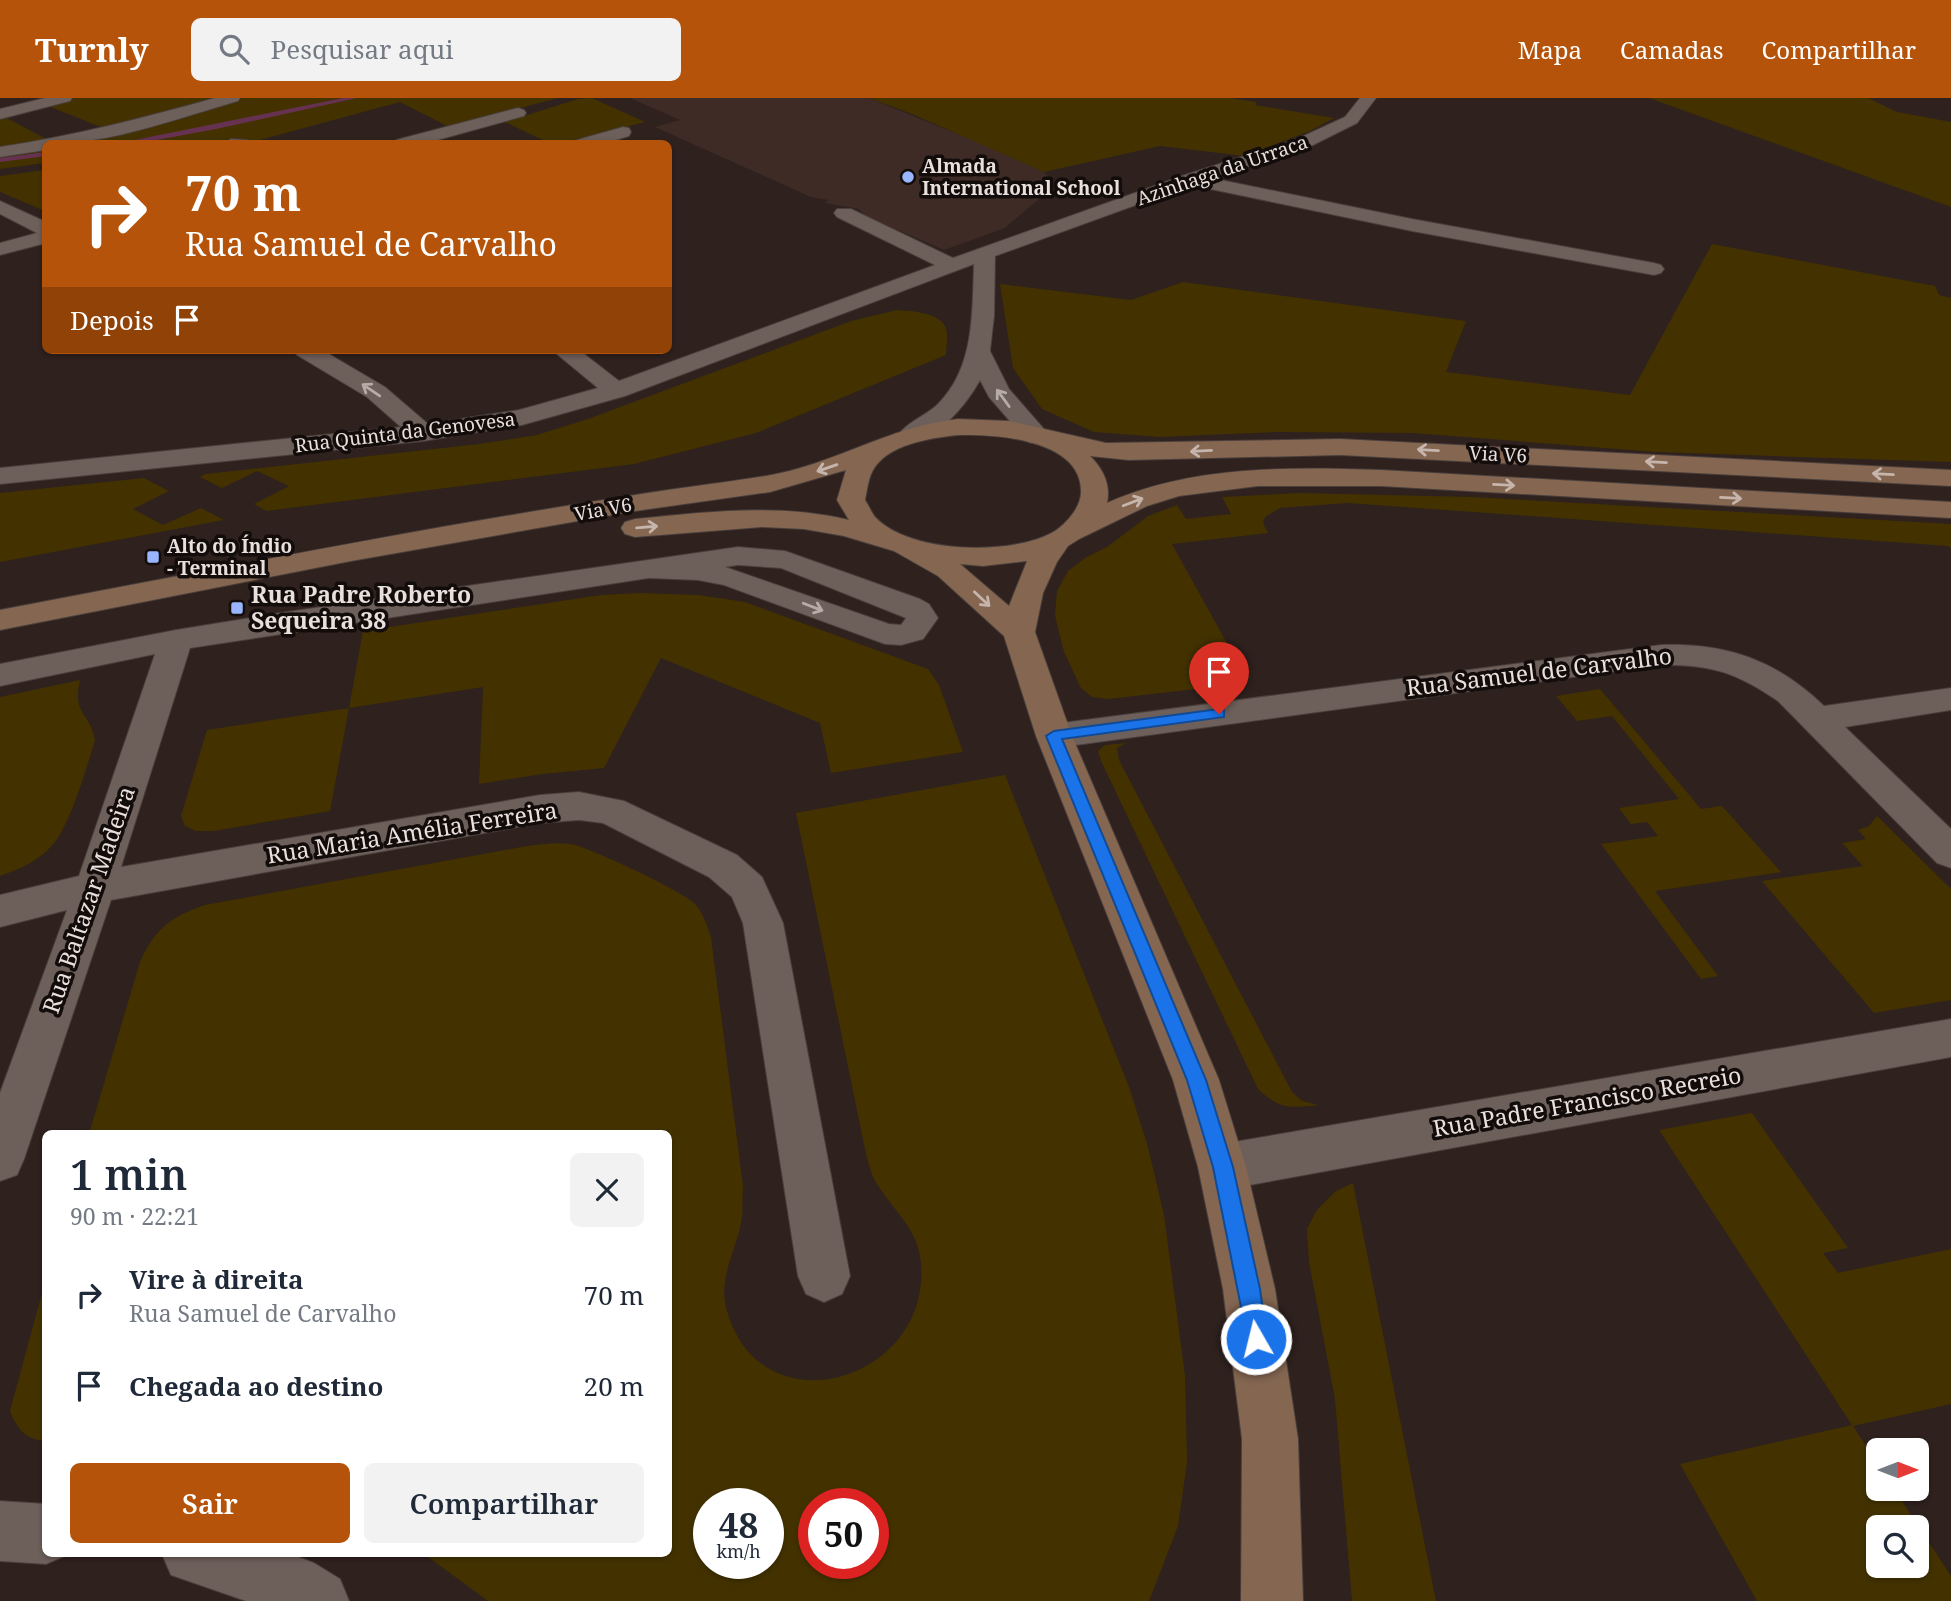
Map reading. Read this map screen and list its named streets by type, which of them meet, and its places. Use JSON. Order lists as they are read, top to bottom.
{
  "streets": {
    "main road": ["Via V6"],
    "street": [
      "Azinhaga da Urraca",
      "Rua Quinta da Genovesa",
      "Rua Samuel de Carvalho",
      "Rua Maria Amélia Ferreira",
      "Rua Baltazar Madeira",
      "Rua Padre Francisco Recreio"
    ]
  },
  "crossings": [
    ["Azinhaga da Urraca", "Rua Quinta da Genovesa"],
    ["Rua Maria Amélia Ferreira", "Rua Baltazar Madeira"]
  ],
  "places": {
    "other": ["Almada International School"],
    "transit": ["Alto do Índio - Terminal", "Rua Padre Roberto Sequeira 38"]
  },
  "north": "right",
  "page": {
    "header": "Turnly",
    "search": "Pesquisar aqui",
    "nav": ["Mapa", "Camadas", "Compartilhar"],
    "turn": ["70 m", "Rua Samuel de Carvalho"],
    "then": "Depois",
    "heading": ["1 min", "90 m · 22:21"],
    "list": [
      {
        "name": "Vire à direita",
        "note": "Rua Samuel de Carvalho",
        "value": "70 m"
      },
      {
        "name": "Chegada ao destino",
        "value": "20 m"
      }
    ],
    "buttons": ["Sair", "Compartilhar"],
    "speed": "48 km/h",
    "limit": "50"
  }
}
